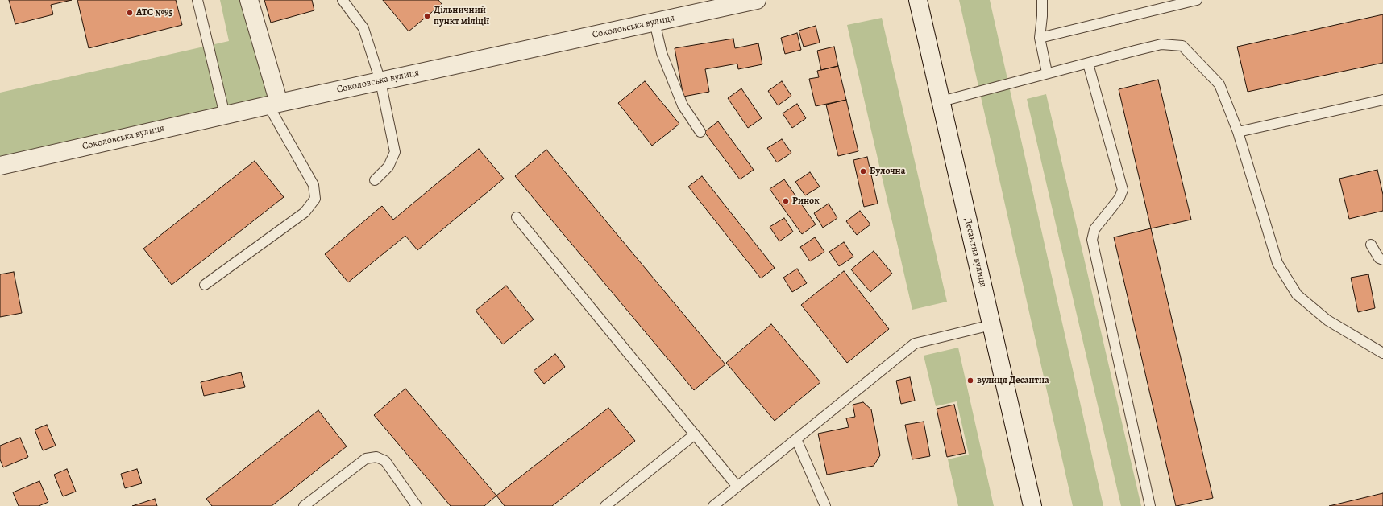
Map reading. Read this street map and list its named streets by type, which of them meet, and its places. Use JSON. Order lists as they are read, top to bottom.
{
  "streets": {
    "street": ["Соколовська вулиця", "Десантна вулиця"]
  },
  "places": [
    "АТС №95",
    "Дільничний пункт міліції",
    "Булочна",
    "Ринок",
    "вулиця Десантна"
  ]
}
